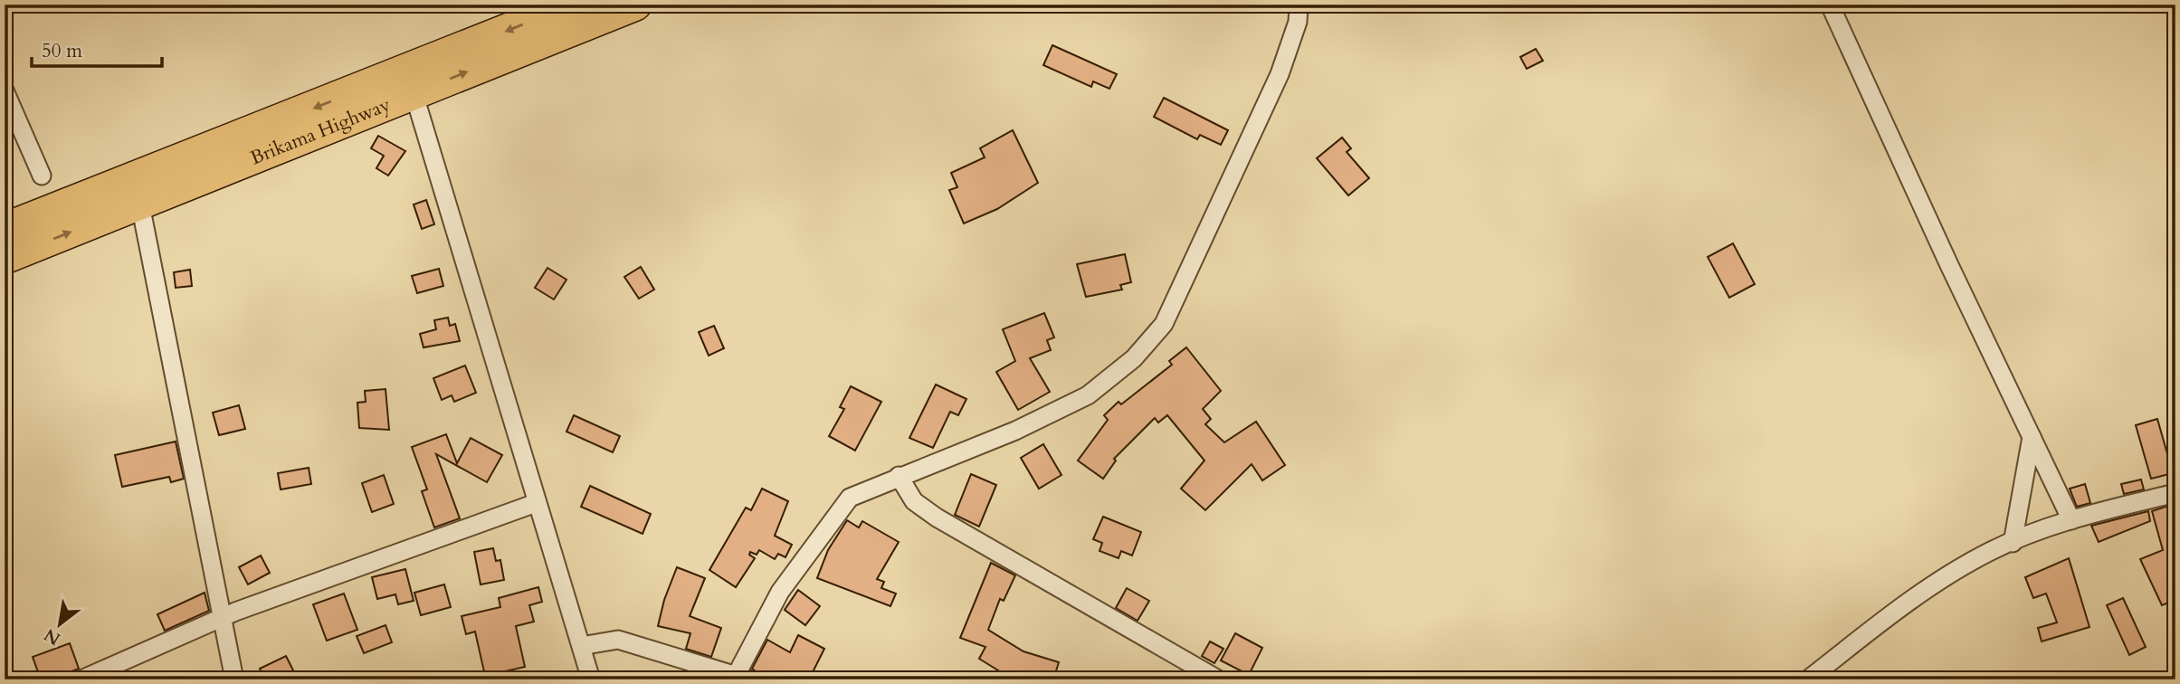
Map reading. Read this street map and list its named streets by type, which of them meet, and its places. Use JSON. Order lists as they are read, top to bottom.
{
  "streets": {
    "highway": ["Brikama Highway"]
  },
  "scale_bar": "50 m",
  "north": "bottom left"
}
